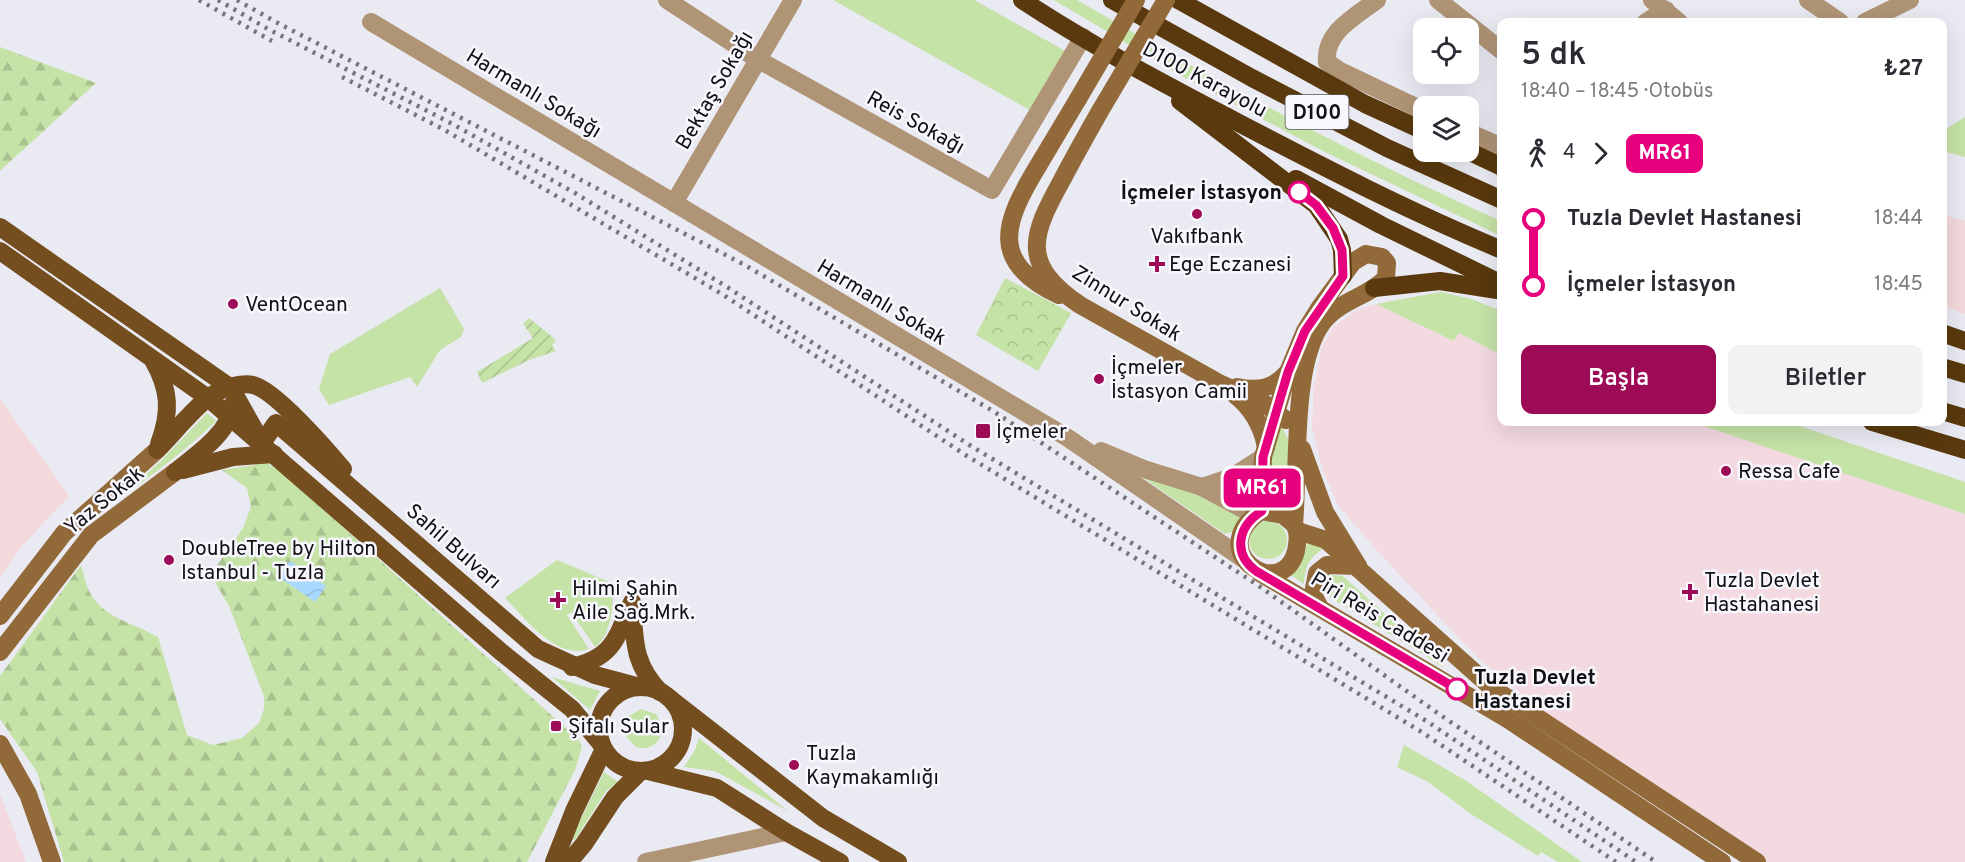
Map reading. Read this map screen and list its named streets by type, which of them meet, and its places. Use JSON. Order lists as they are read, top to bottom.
{
  "streets": {
    "highway": ["D100 Karayolu", "D100"],
    "main road": ["Sahil Bulvarı"],
    "street": [
      "Bektaş Sokağı",
      "Harmanlı Sokağı",
      "Reis Sokağı",
      "Harmanlı Sokak",
      "Zinnur Sokak",
      "Yaz Sokak",
      "Piri Reis Caddesi"
    ]
  },
  "crossings": [
    ["D100 Karayolu", "Reis Sokağı"],
    ["Bektaş Sokağı", "Harmanlı Sokağı"],
    ["Bektaş Sokağı", "Reis Sokağı"],
    ["Bektaş Sokağı", "Harmanlı Sokak"],
    ["Harmanlı Sokağı", "Harmanlı Sokak"],
    ["Harmanlı Sokak", "Piri Reis Caddesi"]
  ],
  "places": {
    "other": [
      "İçmeler İstasyon",
      "Vakıfbank",
      "VentOcean",
      "İçmeler İstasyon Camii",
      "Ressa Cafe",
      "DoubleTree by Hilton Istanbul - Tuzla",
      "Tuzla Devlet Hastanesi",
      "Tuzla Kaymakamlığı"
    ],
    "health": ["Ege Eczanesi", "Tuzla Devlet Hastahanesi", "Hilmi Şahin Aile Sağ.Mrk."],
    "transit": ["İçmeler", "Şifalı Sular"]
  },
  "lines": ["bus line MR61"],
  "page": {
    "on_map": "MR61",
    "heading": ["5 dk", "18:40 – 18:45 · Otobüs", "₺27"],
    "legs": ["4", "MR61"],
    "list": [
      {
        "name": "Tuzla Devlet Hastanesi",
        "value": "18:44"
      },
      {
        "name": "İçmeler İstasyon",
        "value": "18:45"
      }
    ],
    "buttons": ["Başla", "Biletler"]
  }
}
